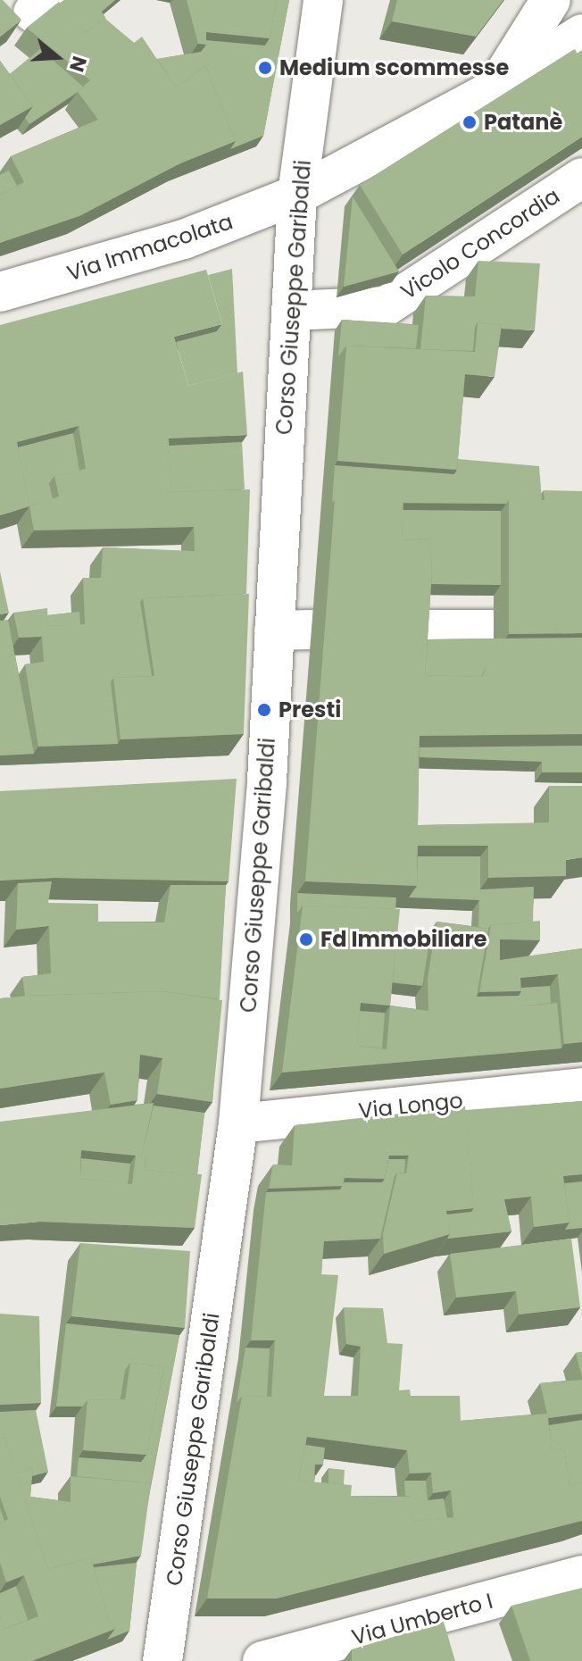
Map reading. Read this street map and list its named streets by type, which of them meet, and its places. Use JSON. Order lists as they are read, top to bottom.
{
  "streets": {
    "street": [
      "Vicolo Concordia",
      "Via Immacolata",
      "Corso Giuseppe Garibaldi",
      "Via Longo",
      "Via Umberto I"
    ]
  },
  "crossings": [
    ["Vicolo Concordia", "Corso Giuseppe Garibaldi"],
    ["Via Immacolata", "Corso Giuseppe Garibaldi"],
    ["Corso Giuseppe Garibaldi", "Via Longo"]
  ],
  "places": [
    "Medium scommesse",
    "Patanè",
    "Presti",
    "Fd Immobiliare"
  ],
  "north": "right"
}
